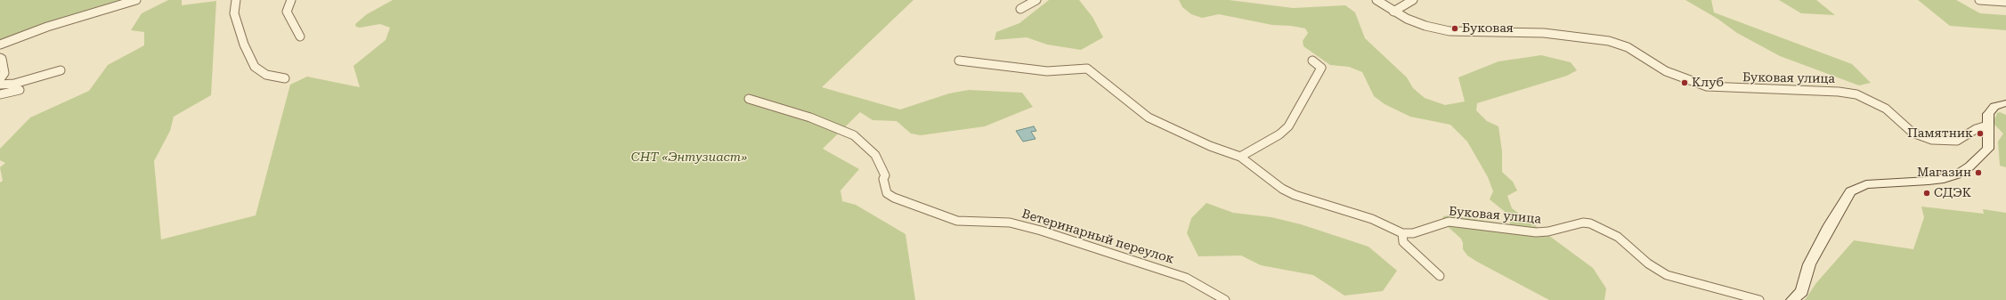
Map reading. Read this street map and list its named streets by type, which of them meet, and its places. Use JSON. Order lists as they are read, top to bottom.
{
  "streets": {
    "street": ["Буковая улица", "Ветеринарный переулок"]
  },
  "parks": ["СНТ «Энтузиаст»"],
  "places": [
    "Буковая",
    "Клуб",
    "Памятник",
    "Магазин",
    "СДЭК"
  ]
}
